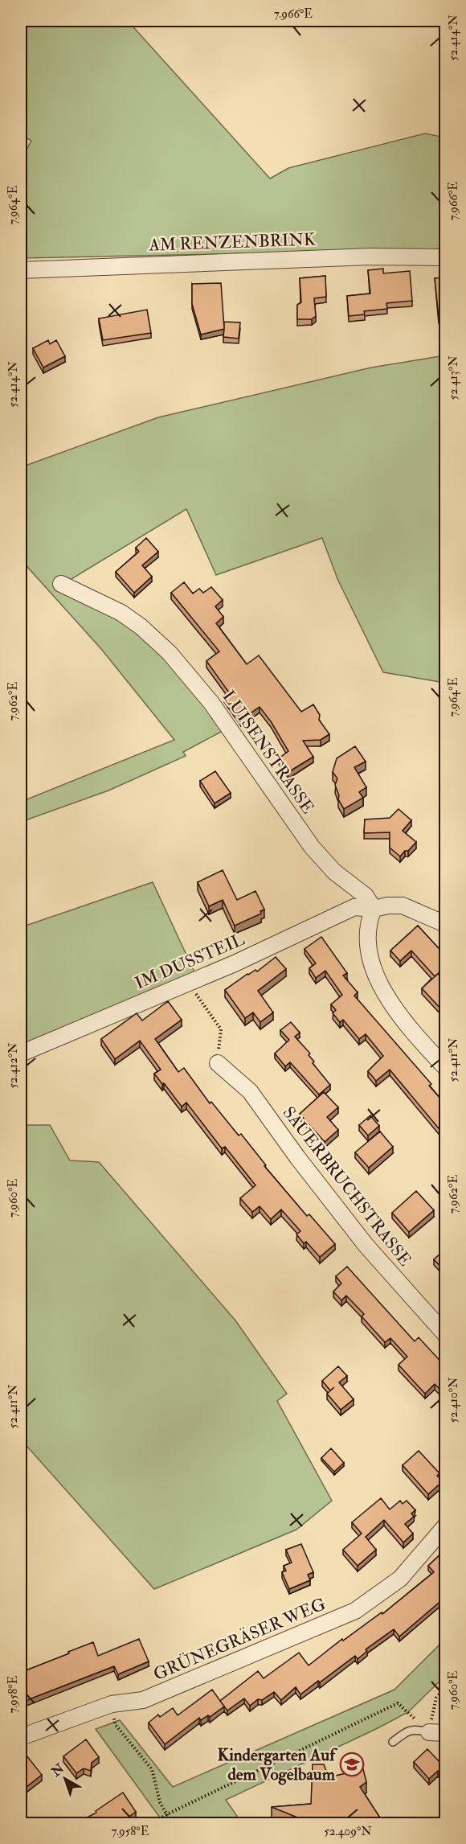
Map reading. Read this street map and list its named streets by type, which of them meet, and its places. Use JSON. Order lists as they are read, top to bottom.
{
  "streets": {
    "street": [
      "AM RENZENBRINK",
      "LUISENSTRASSE",
      "IM DUSSTEIL",
      "SAUERBRUCHSTRASSE",
      "GRÜNEGRÄSER WEG"
    ]
  },
  "crossings": [
    ["LUISENSTRASSE", "IM DUSSTEIL"]
  ],
  "places": {
    "school or university": ["Kindergarten Auf dem Vogelbaum"]
  },
  "north": "top left",
  "coordinates": [
    "7.966°E",
    "52.414°N",
    "7.964°E",
    "52.413°N",
    "7.962°E",
    "52.411°N",
    "52.412°N",
    "7.960°E",
    "52.410°N",
    "7.958°E",
    "52.409°N"
  ]
}
